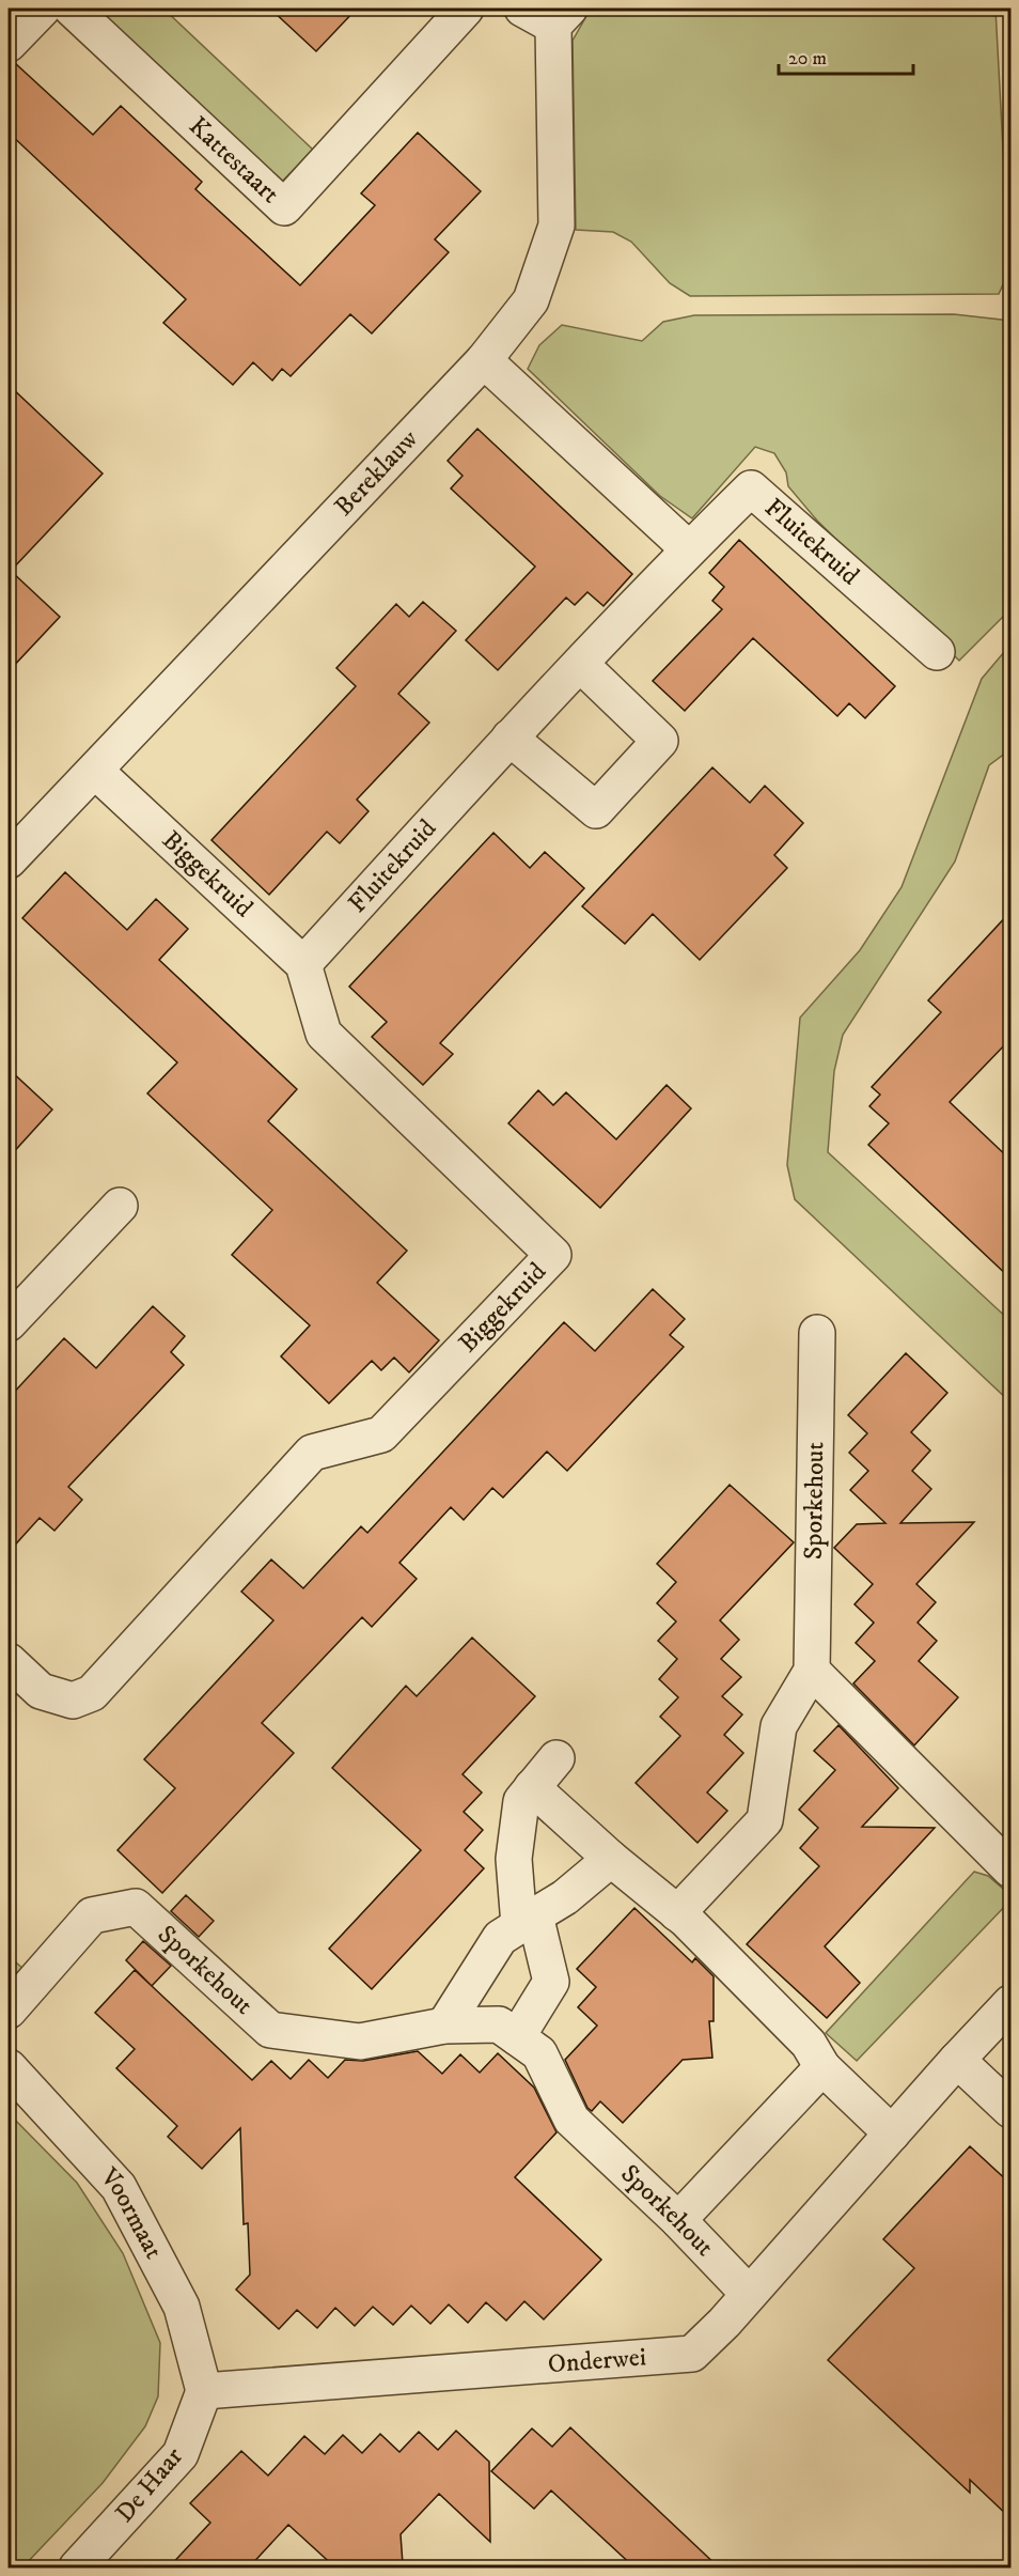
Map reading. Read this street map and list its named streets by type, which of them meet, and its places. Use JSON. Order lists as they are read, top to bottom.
{
  "streets": {
    "street": [
      "Kattestaart",
      "Bereklauw",
      "Fluitekruid",
      "Biggekruid",
      "Sporkehout",
      "Voormaat",
      "Onderwei",
      "De Haar"
    ]
  },
  "crossings": [
    ["Bereklauw", "Biggekruid"],
    ["Fluitekruid", "Biggekruid"],
    ["Sporkehout", "Onderwei"],
    ["Voormaat", "Onderwei"],
    ["Voormaat", "De Haar"],
    ["Onderwei", "De Haar"]
  ],
  "scale_bar": "20 m"
}
